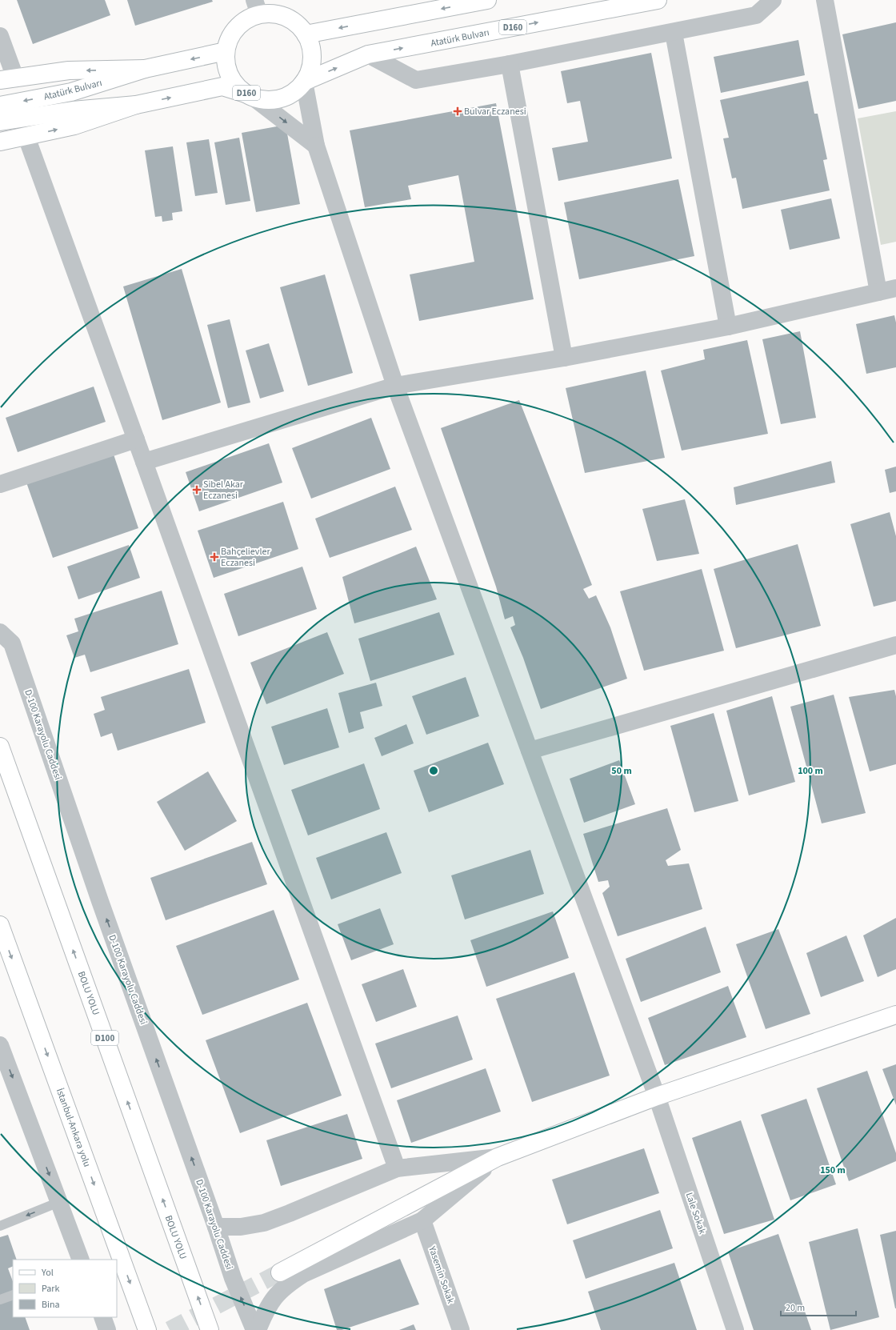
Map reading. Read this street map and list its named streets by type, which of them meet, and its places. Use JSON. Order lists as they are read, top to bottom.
{
  "streets": {
    "main road": [
      "D160",
      "Atatürk Bulvarı",
      "BOLU YOLU",
      "D100",
      "İstanbul-Ankara yolu"
    ],
    "street": ["D-100 Karayolu Caddesi", "Lale Sokak", "Yasemin Sokak"]
  },
  "crossings": [
    ["D160", "Atatürk Bulvarı"],
    ["D160", "Lale Sokak"],
    ["Atatürk Bulvarı", "Lale Sokak"]
  ],
  "one_way": ["BOLU YOLU", "İstanbul-Ankara yolu"],
  "places": {
    "health": ["Bulvar Eczanesi", "Sibel Akar Eczanesi", "Bahçelievler Eczanesi"]
  },
  "legend": ["Yol", "Park", "Bina"],
  "scale_bar": "20 m",
  "rings": ["50 m", "100 m", "150 m"]
}
